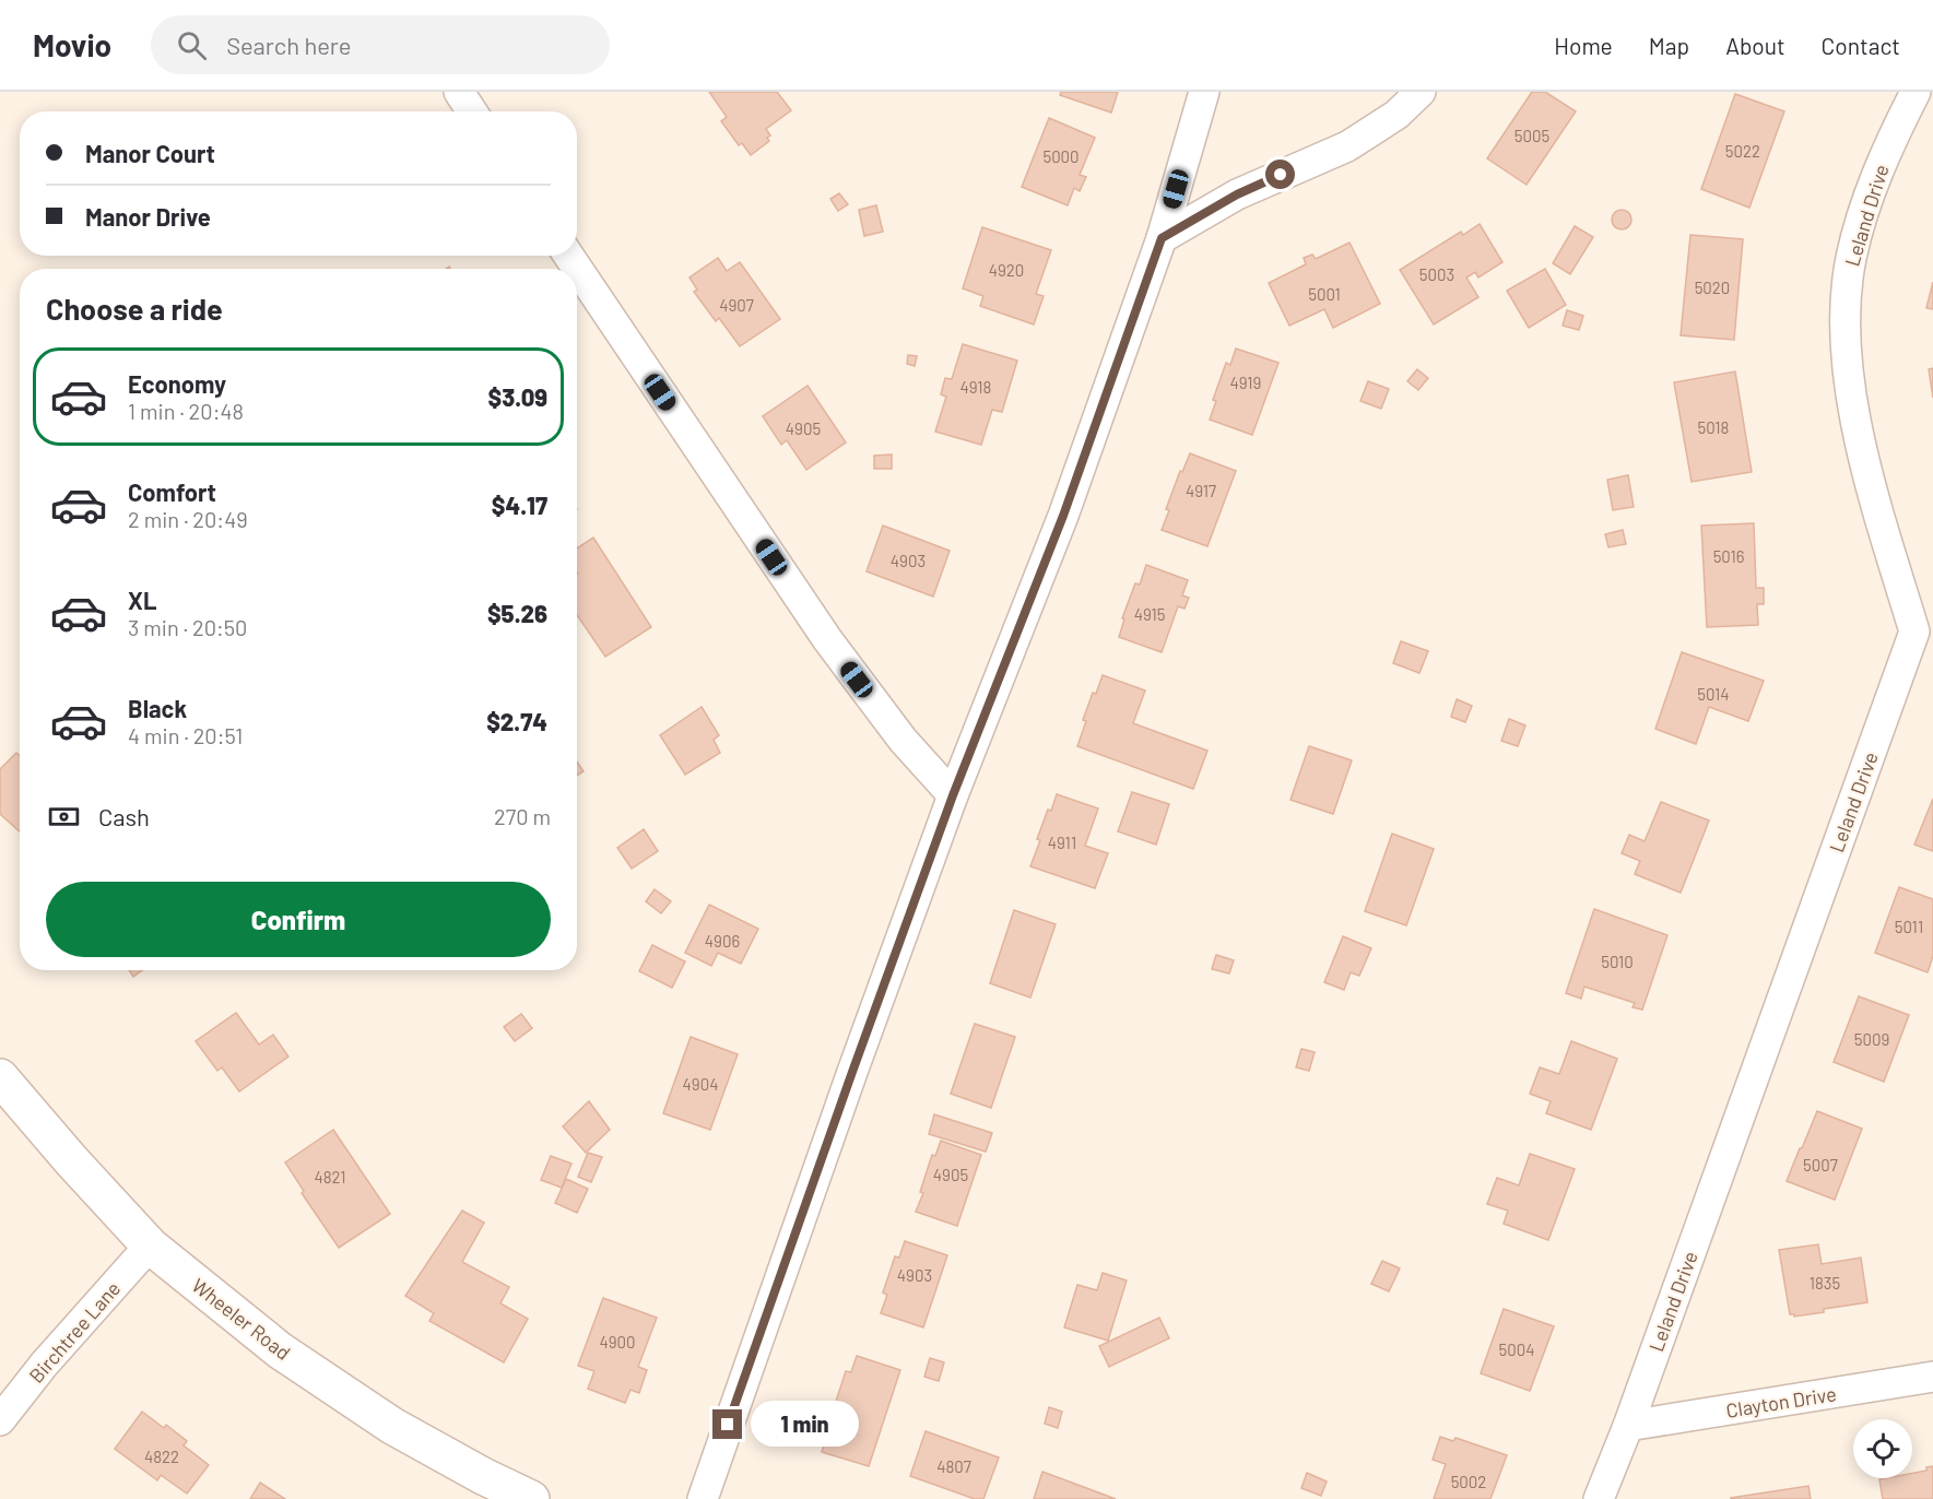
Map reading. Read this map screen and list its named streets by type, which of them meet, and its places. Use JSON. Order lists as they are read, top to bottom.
{
  "streets": {
    "main road": ["Wheeler Road"],
    "street": ["Leland Drive", "Birchtree Lane", "Clayton Drive"]
  },
  "crossings": [
    ["Leland Drive", "Clayton Drive"],
    ["Wheeler Road", "Birchtree Lane"]
  ],
  "house_numbers": [
    "5005",
    "5022",
    "5000",
    "4920",
    "5003",
    "5020",
    "5001",
    "4907",
    "4919",
    "4918",
    "5018",
    "4905",
    "4917",
    "5016",
    "4903",
    "4915",
    "5014",
    "4911",
    "5011",
    "4906",
    "5010",
    "5009",
    "4904",
    "5007",
    "4905",
    "4821",
    "4903",
    "1835",
    "4900",
    "5004",
    "4822",
    "4807",
    "5002"
  ],
  "page": {
    "header": "Movio",
    "search": "Search here",
    "nav": [
      "Home",
      "Map",
      "About",
      "Contact"
    ],
    "banner": ["Manor Court", "Manor Drive"],
    "heading": "Choose a ride",
    "list": [
      {
        "name": "Economy",
        "note": "1 min · 20:48",
        "value": "$3.09"
      },
      {
        "name": "Comfort",
        "note": "2 min · 20:49",
        "value": "$4.17"
      },
      {
        "name": "XL",
        "note": "3 min · 20:50",
        "value": "$5.26"
      },
      {
        "name": "Black",
        "note": "4 min · 20:51",
        "value": "$2.74"
      }
    ],
    "pay": ["Cash", "270 m"],
    "buttons": "Confirm",
    "bubble": "1 min"
  }
}
